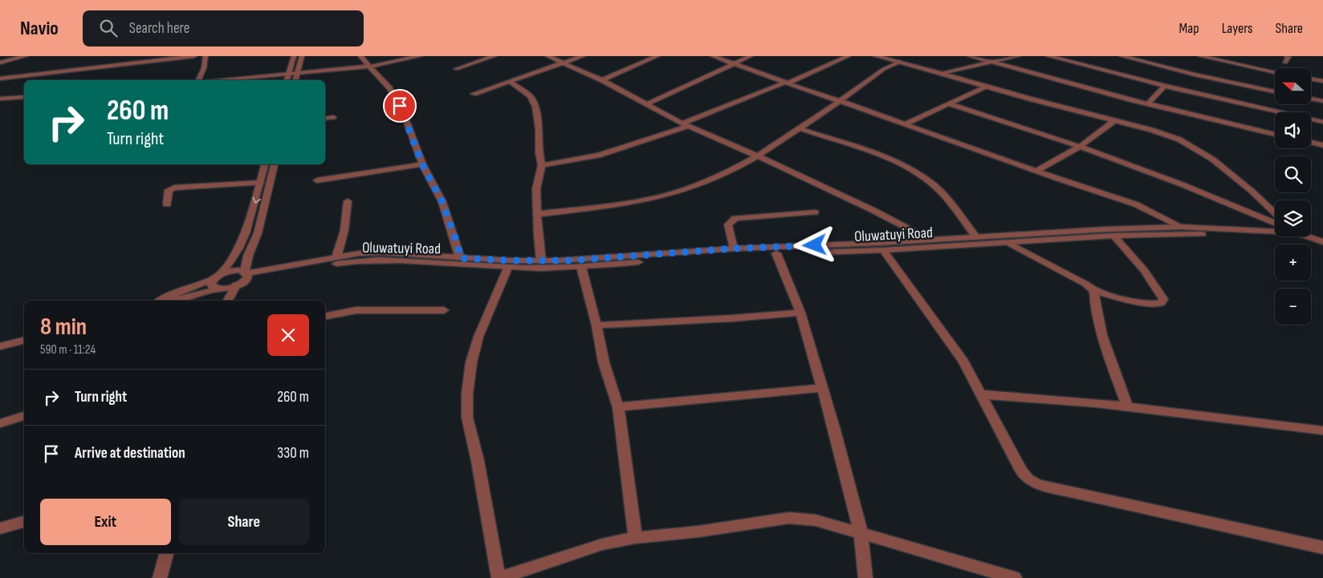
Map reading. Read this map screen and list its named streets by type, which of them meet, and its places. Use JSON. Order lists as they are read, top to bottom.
{
  "streets": {
    "street": ["Oluwatuyi Road"]
  },
  "north": "left",
  "page": {
    "header": "Navio",
    "search": "Search here",
    "nav": ["Map", "Layers", "Share"],
    "map_buttons": ["+", "−"],
    "turn": ["260 m", "Turn right"],
    "heading": ["8 min", "590 m · 11:24"],
    "list": [
      {
        "name": "Turn right",
        "value": "260 m"
      },
      {
        "name": "Arrive at destination",
        "value": "330 m"
      }
    ],
    "buttons": ["Exit", "Share"]
  }
}
